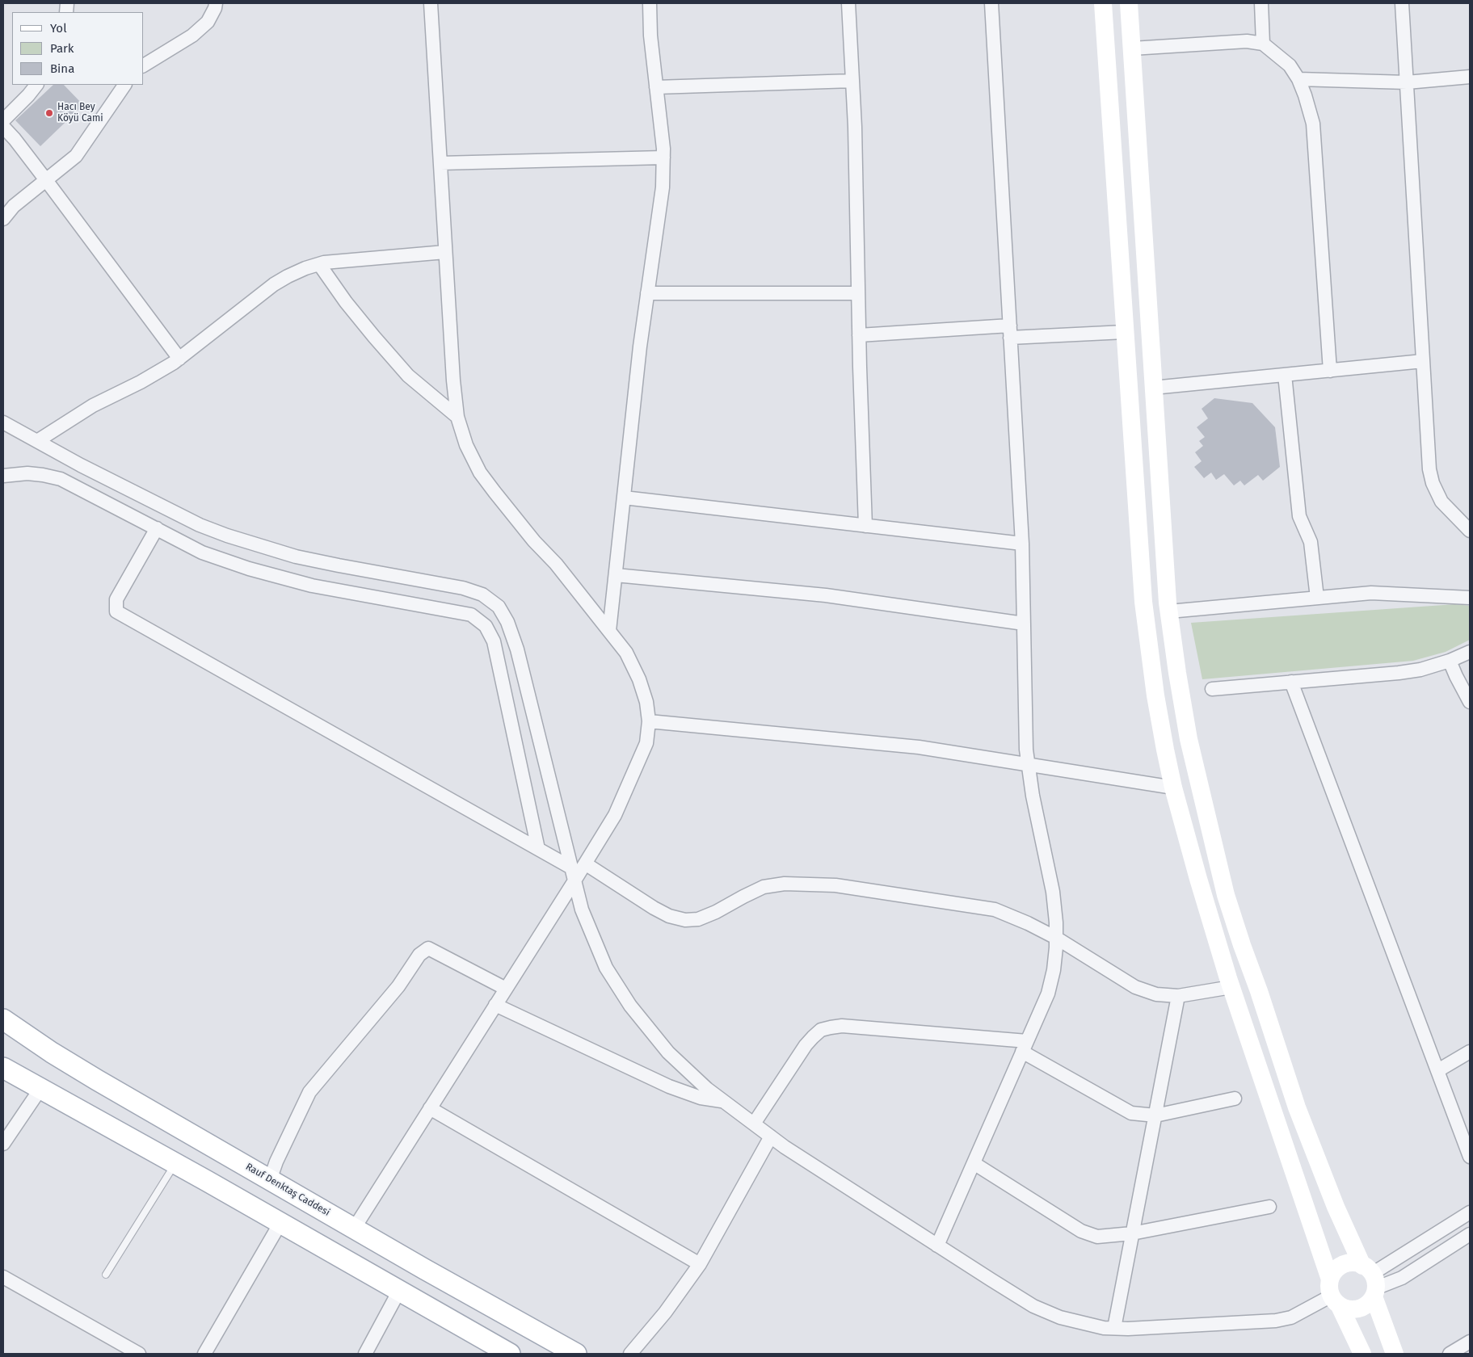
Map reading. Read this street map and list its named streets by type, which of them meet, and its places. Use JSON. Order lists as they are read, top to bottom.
{
  "streets": {
    "main road": ["Rauf Denktaş Caddesi"]
  },
  "places": ["Hacı Bey Köyü Cami"],
  "legend": ["Yol", "Park", "Bina"]
}
